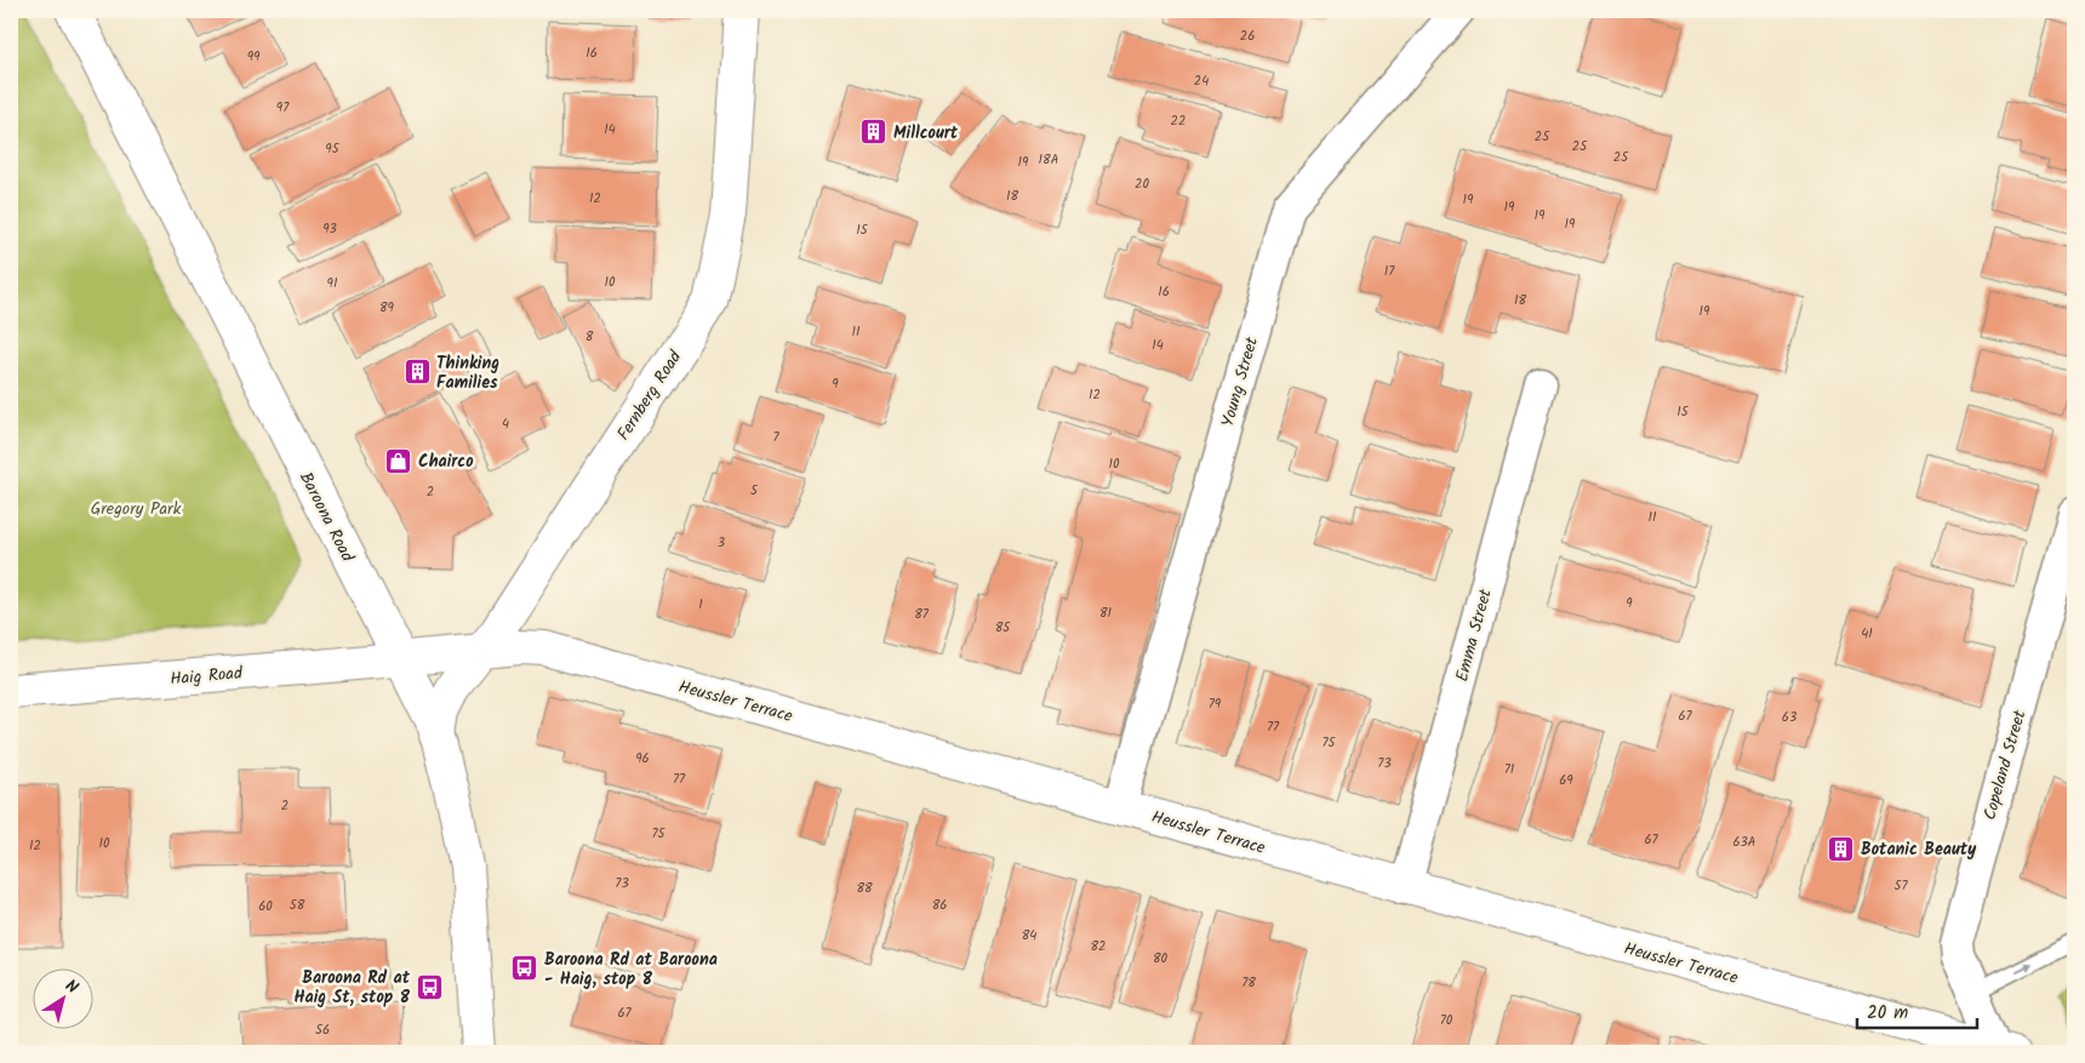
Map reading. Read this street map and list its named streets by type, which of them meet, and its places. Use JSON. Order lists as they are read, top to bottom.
{
  "streets": {
    "street": [
      "Young Street",
      "Fernberg Road",
      "Baroona Road",
      "Emma Street",
      "Haig Road",
      "Heussler Terrace",
      "Copeland Street"
    ]
  },
  "crossings": [
    ["Young Street", "Heussler Terrace"],
    ["Fernberg Road", "Baroona Road"],
    ["Fernberg Road", "Heussler Terrace"],
    ["Baroona Road", "Haig Road"],
    ["Baroona Road", "Heussler Terrace"],
    ["Emma Street", "Heussler Terrace"],
    ["Haig Road", "Heussler Terrace"],
    ["Heussler Terrace", "Copeland Street"]
  ],
  "parks": ["Gregory Park"],
  "places": {
    "building": ["Millcourt", "Thinking Families", "Botanic Beauty"],
    "shop": ["Chairco"],
    "bus stop": ["Baroona Rd at Baroona - Haig, stop 8", "Baroona Rd at Haig St, stop 8"]
  },
  "house_numbers": [
    "26",
    "16",
    "99",
    "24",
    "97",
    "22",
    "14",
    "25",
    "25",
    "95",
    "25",
    "18A",
    "19",
    "20",
    "18",
    "12",
    "19",
    "19",
    "19",
    "19",
    "93",
    "15",
    "17",
    "10",
    "91",
    "16",
    "18",
    "89",
    "19",
    "11",
    "8",
    "14",
    "9",
    "12",
    "15",
    "4",
    "7",
    "10",
    "5",
    "2",
    "11",
    "3",
    "9",
    "1",
    "81",
    "87",
    "85",
    "41",
    "79",
    "67",
    "63",
    "77",
    "75",
    "96",
    "73",
    "71",
    "77",
    "69",
    "2",
    "75",
    "67",
    "63A",
    "10",
    "12",
    "73",
    "57",
    "88",
    "58",
    "86",
    "60",
    "84",
    "82",
    "80",
    "78",
    "67",
    "70",
    "56"
  ],
  "scale_bar": "20 m",
  "north": "top right"
}
